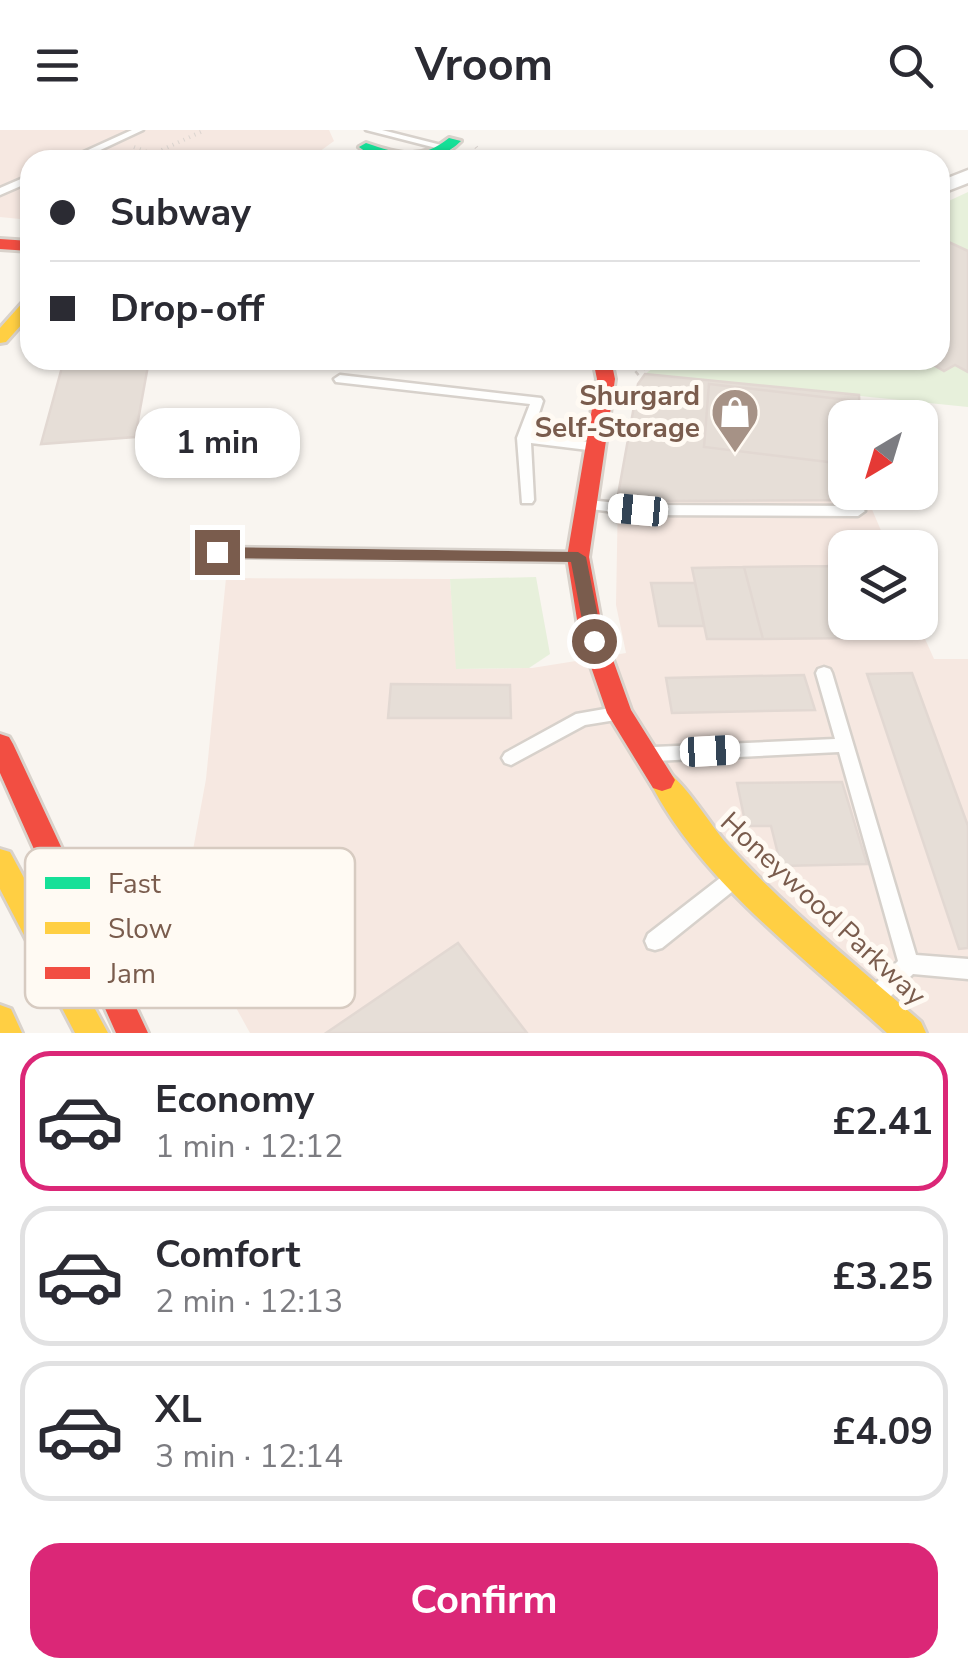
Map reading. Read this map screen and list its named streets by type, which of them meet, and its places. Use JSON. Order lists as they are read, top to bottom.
{
  "streets": {
    "main road": ["Honeywood Parkway"]
  },
  "places": {
    "shop": ["Shurgard Self-Storage"]
  },
  "legend": ["Fast", "Slow", "Jam"],
  "north": "bottom left",
  "page": {
    "header": "Vroom",
    "banner": ["Subway", "Drop-off"],
    "bubble": "1 min",
    "list": [
      {
        "name": "Economy",
        "note": "1 min · 12:12",
        "value": "£2.41"
      },
      {
        "name": "Comfort",
        "note": "2 min · 12:13",
        "value": "£3.25"
      },
      {
        "name": "XL",
        "note": "3 min · 12:14",
        "value": "£4.09"
      }
    ],
    "buttons": "Confirm"
  }
}
